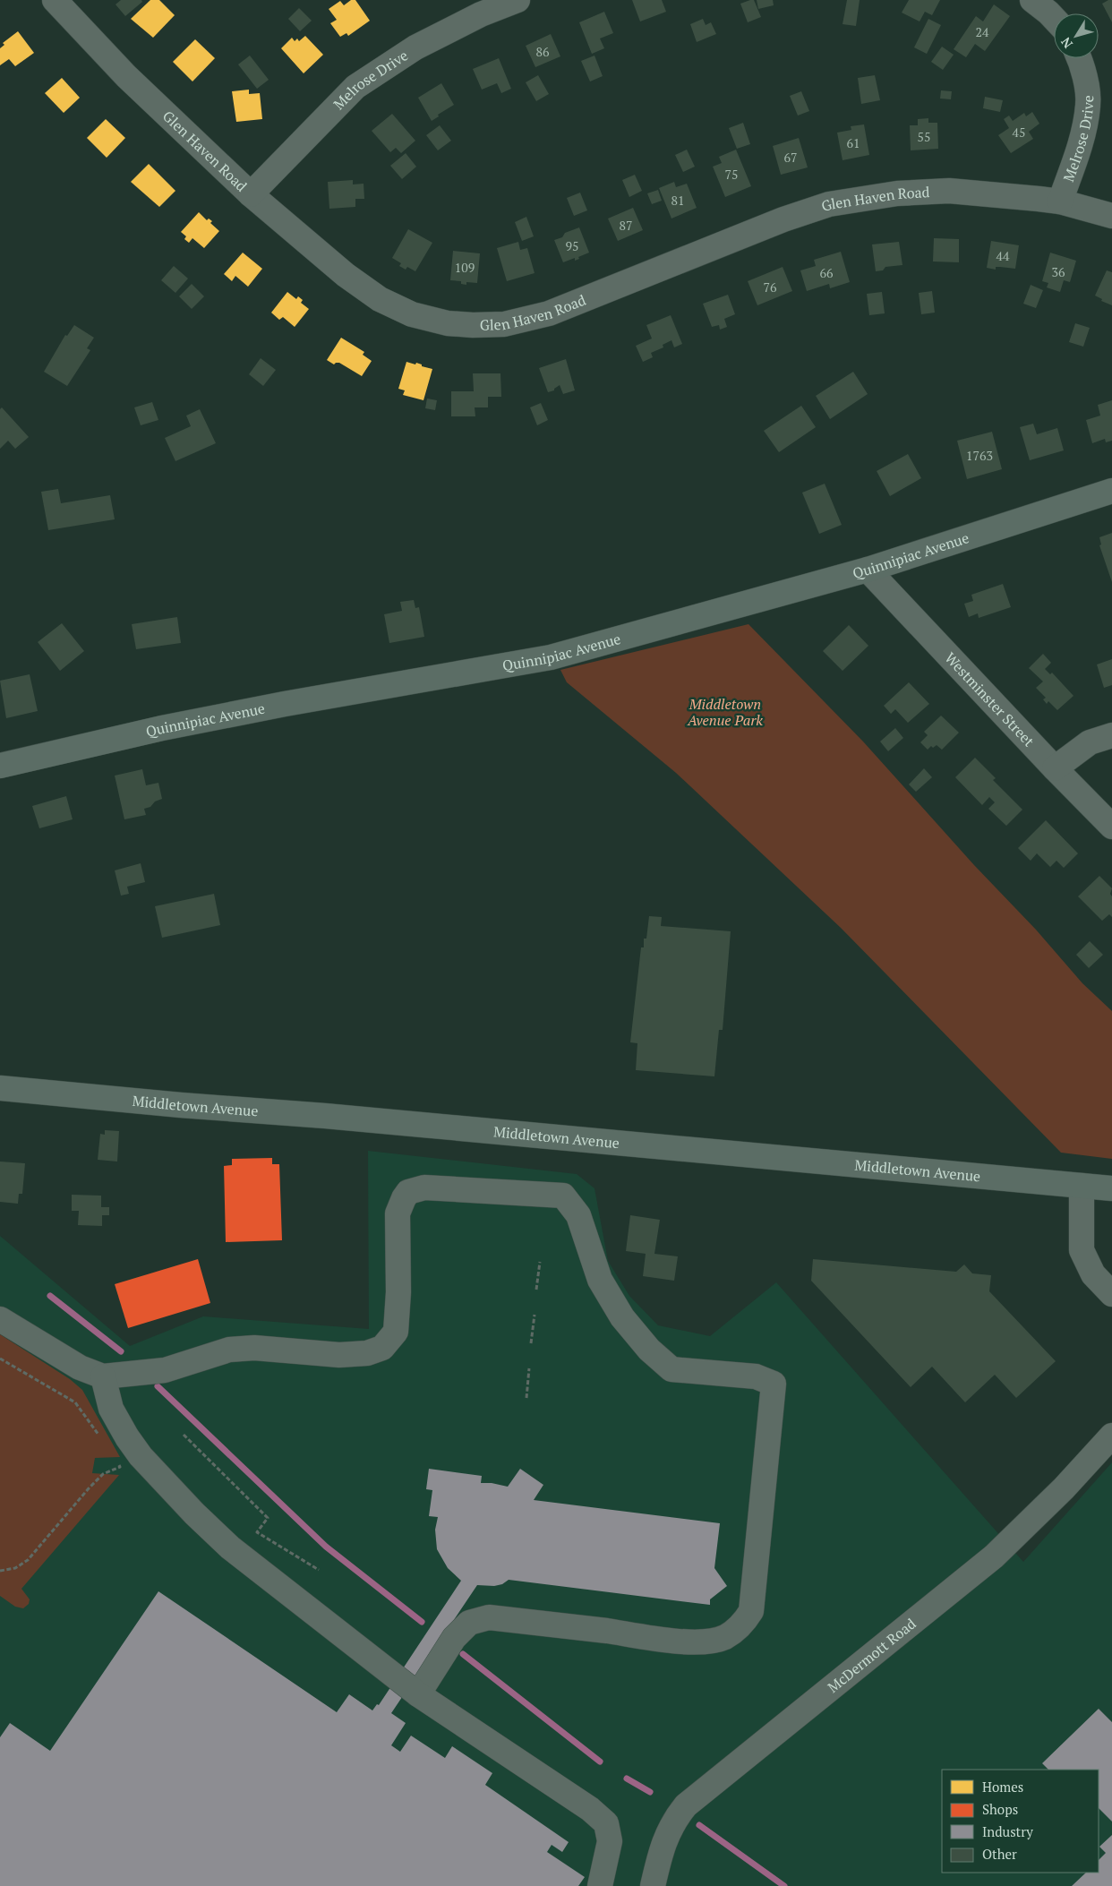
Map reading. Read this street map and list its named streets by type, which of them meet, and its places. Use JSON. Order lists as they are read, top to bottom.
{
  "streets": {
    "main road": ["Quinnipiac Avenue", "Middletown Avenue"],
    "street": [
      "Melrose Drive",
      "Glen Haven Road",
      "Westminster Street",
      "McDermott Road"
    ]
  },
  "crossings": [
    ["Melrose Drive", "Glen Haven Road"],
    ["Quinnipiac Avenue", "Westminster Street"]
  ],
  "parks": ["Middletown Avenue Park"],
  "house_numbers": [
    "24",
    "86",
    "45",
    "55",
    "61",
    "67",
    "75",
    "81",
    "87",
    "95",
    "44",
    "109",
    "36",
    "66",
    "76",
    "1763"
  ],
  "legend": [
    "Homes",
    "Shops",
    "Industry",
    "Other"
  ],
  "north": "bottom left"
}
